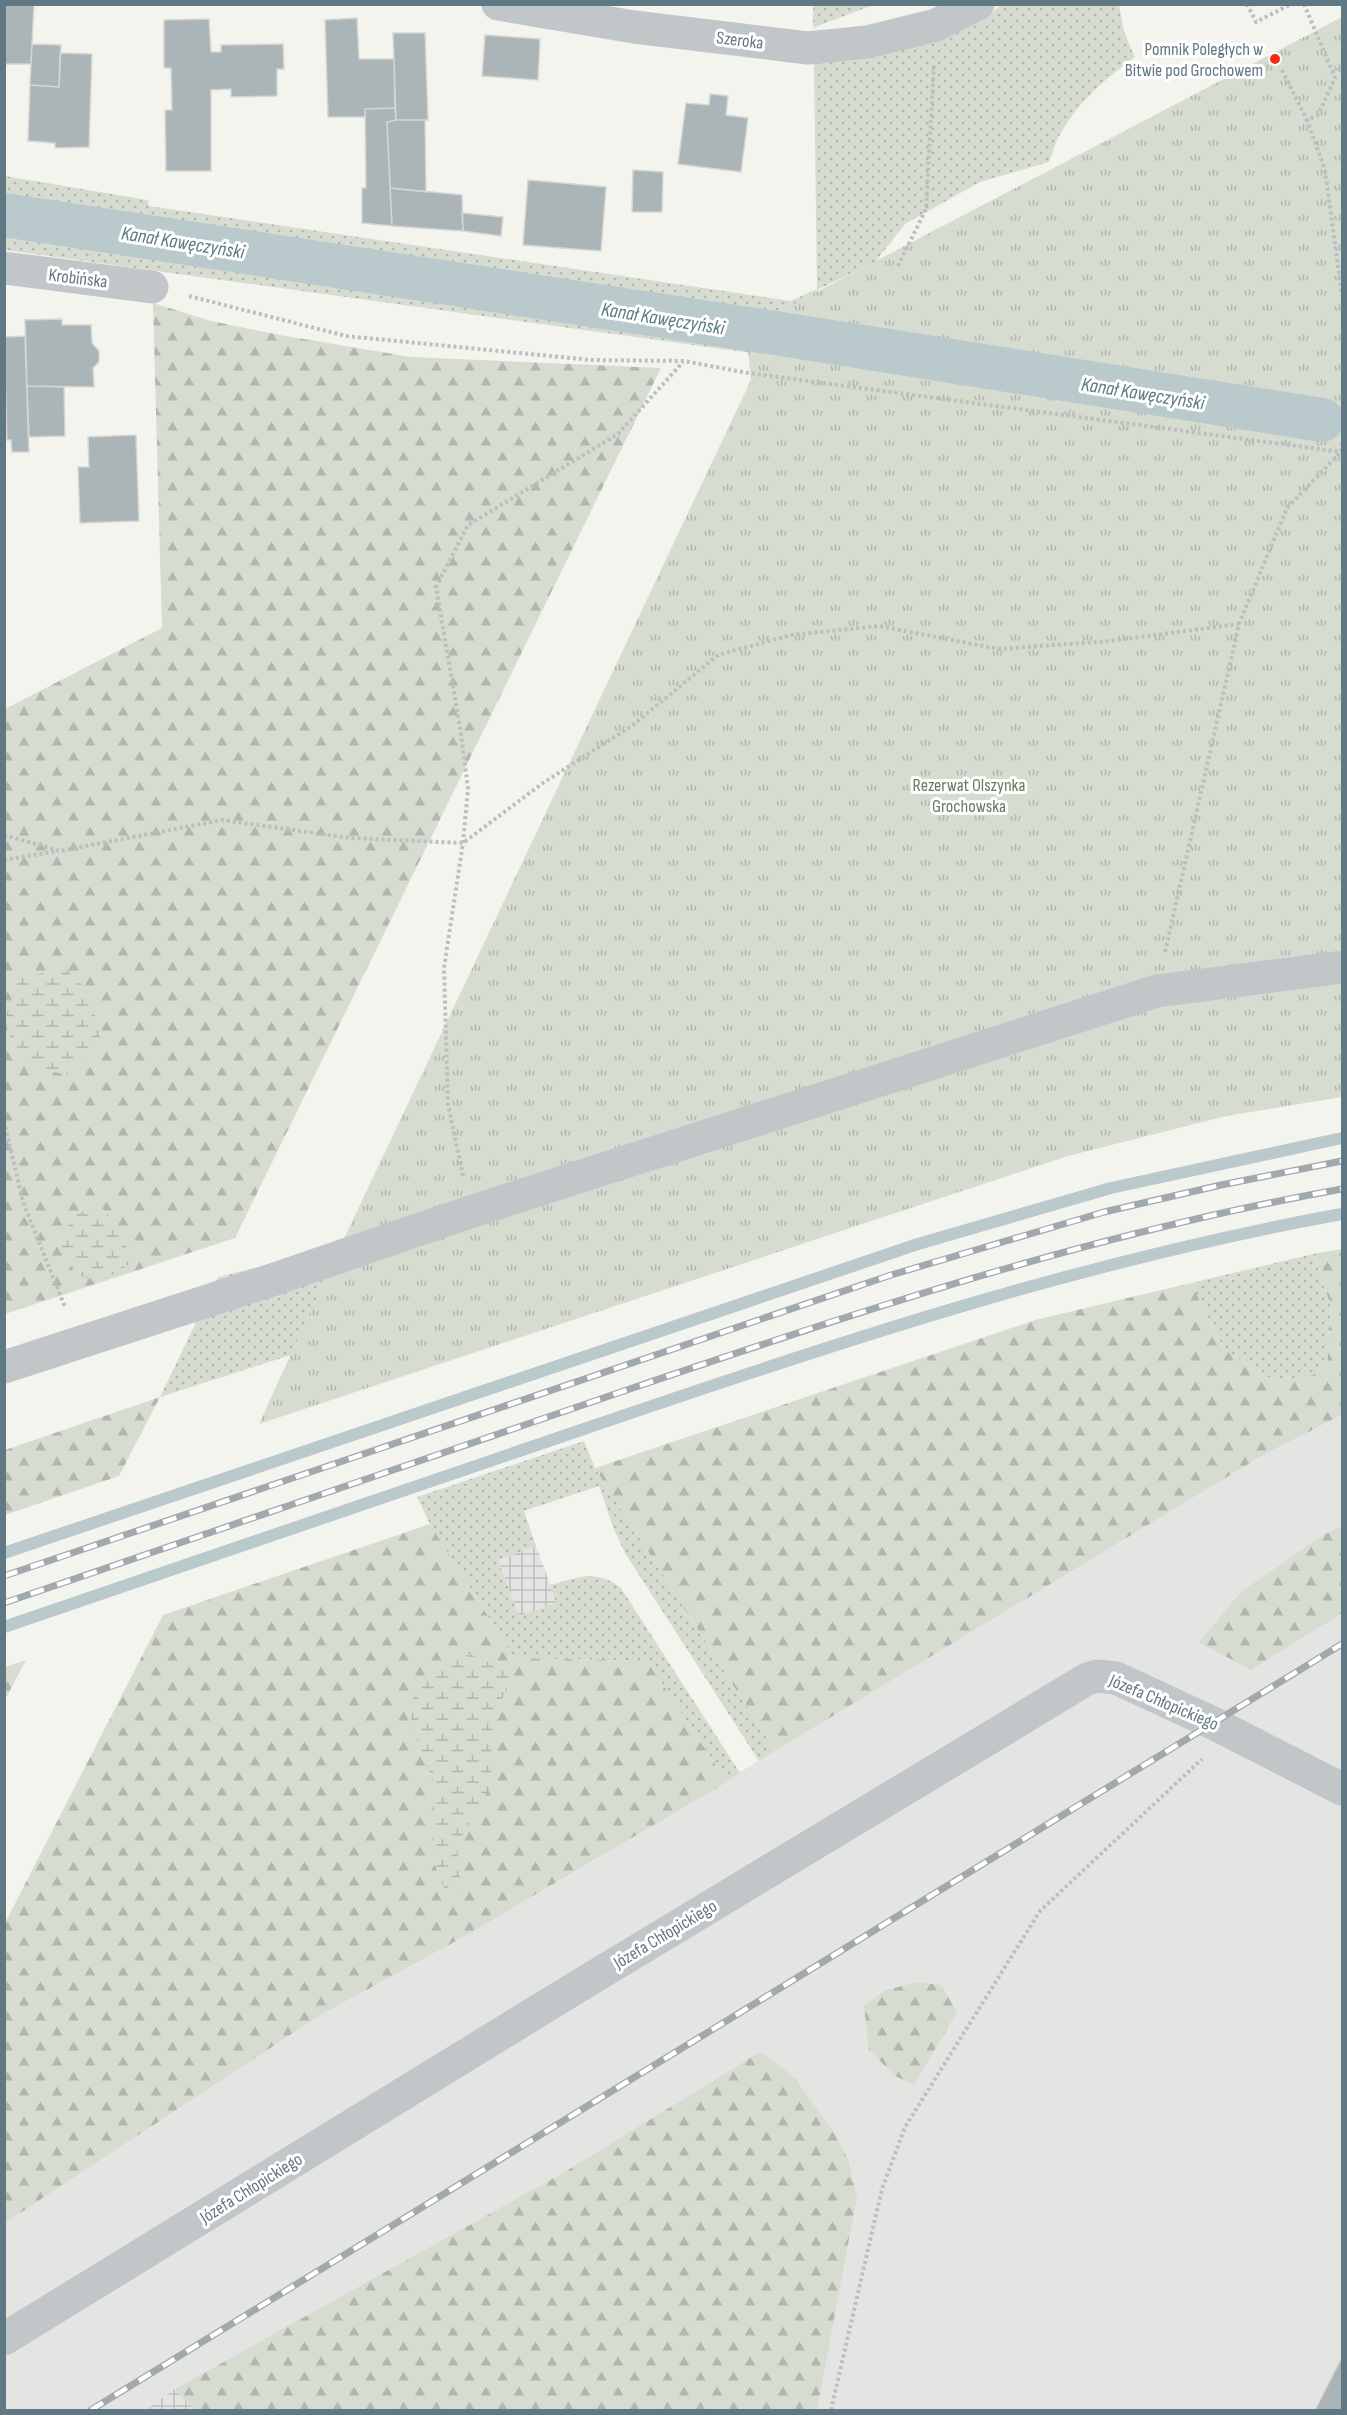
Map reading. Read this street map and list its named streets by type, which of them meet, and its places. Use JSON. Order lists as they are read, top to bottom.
{
  "streets": {
    "street": ["Szeroka", "Krobińska", "Józefa Chłopickiego"]
  },
  "water": ["Kanał Kawęczyński"],
  "parks": ["Rezerwat Olszynka Grochowska"],
  "places": ["Pomnik Poległych w Bitwie pod Grochowem"]
}
